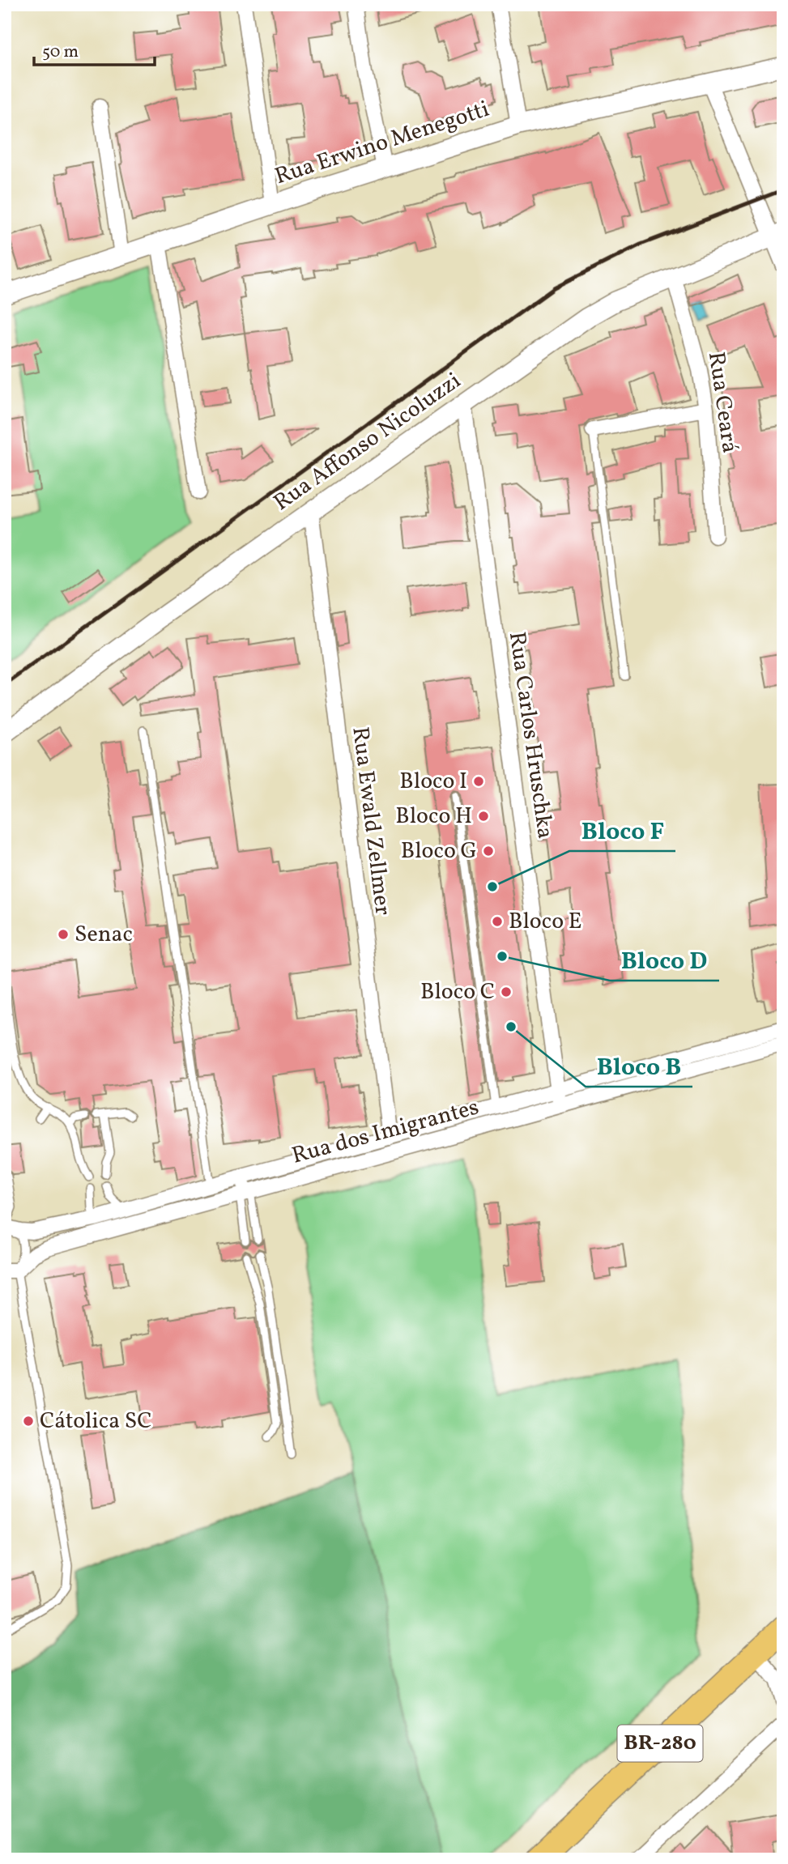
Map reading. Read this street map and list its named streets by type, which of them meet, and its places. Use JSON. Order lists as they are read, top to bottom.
{
  "streets": {
    "highway": ["BR-280"],
    "street": [
      "Rua Erwino Menegotti",
      "Rua Ceará",
      "Rua Affonso Nicoluzzi",
      "Rua Carlos Hruschka",
      "Rua Ewald Zellmer",
      "Rua dos Imigrantes"
    ]
  },
  "crossings": [
    ["Rua Ceará", "Rua Affonso Nicoluzzi"],
    ["Rua Affonso Nicoluzzi", "Rua Carlos Hruschka"],
    ["Rua Affonso Nicoluzzi", "Rua Ewald Zellmer"],
    ["Rua Carlos Hruschka", "Rua dos Imigrantes"],
    ["Rua Ewald Zellmer", "Rua dos Imigrantes"]
  ],
  "places": [
    "Bloco I",
    "Bloco H",
    "Bloco G",
    "Bloco F",
    "Bloco E",
    "Senac",
    "Bloco D",
    "Bloco C",
    "Bloco B",
    "Cátolica SC"
  ],
  "scale_bar": "50 m"
}
